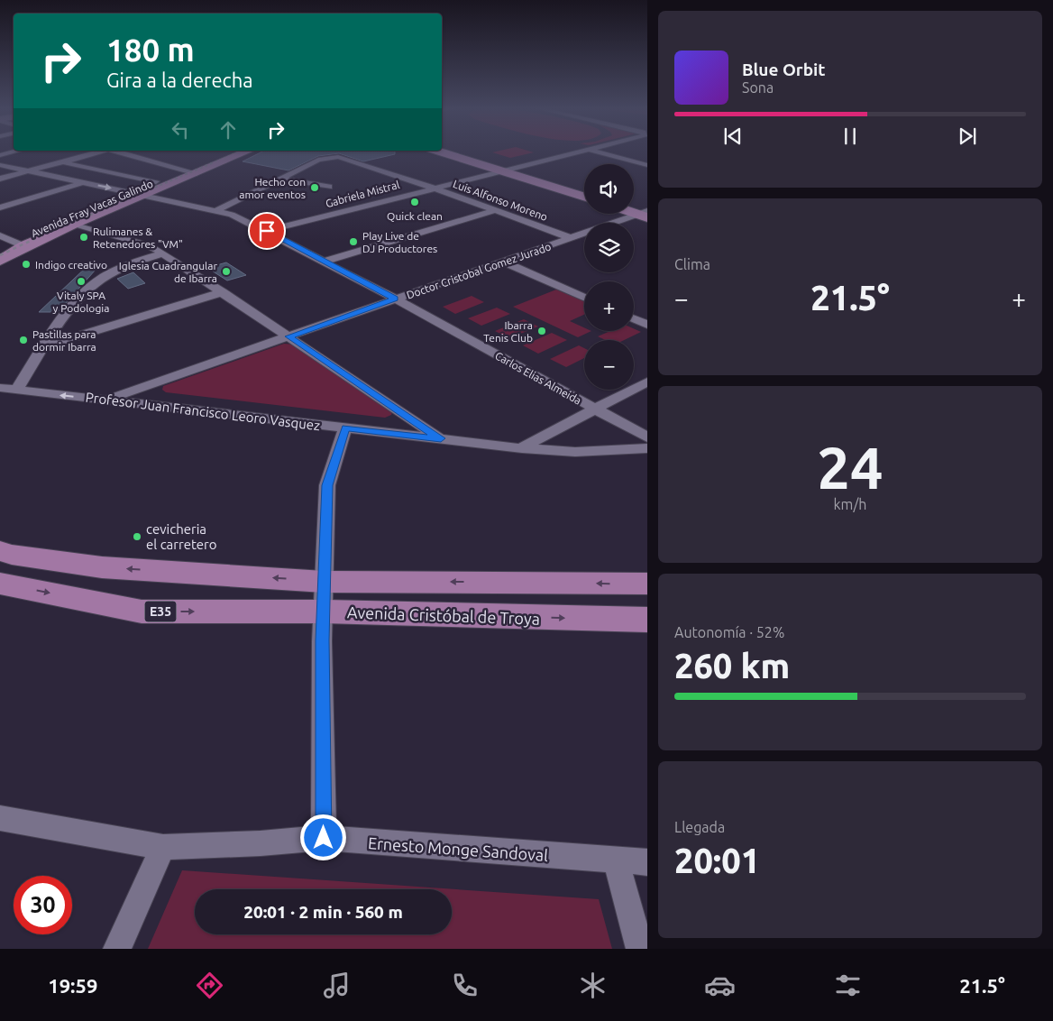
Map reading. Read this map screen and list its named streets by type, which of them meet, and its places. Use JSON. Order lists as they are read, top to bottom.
{
  "streets": {
    "highway": ["E35", "Avenida Cristóbal de Troya"],
    "main road": ["Avenida Fray Vacas Galindo"],
    "street": [
      "Gabriela Mistral",
      "Luis Alfonso Moreno",
      "Doctor Cristobal Gomez Jurado",
      "Carlos Elias Almeida",
      "Profesor Juan Francisco Leoro Vasquez",
      "Ernesto Monge Sandoval"
    ]
  },
  "crossings": [
    ["Gabriela Mistral", "Luis Alfonso Moreno"],
    ["Gabriela Mistral", "Carlos Elias Almeida"],
    ["Luis Alfonso Moreno", "Doctor Cristobal Gomez Jurado"],
    ["Avenida Fray Vacas Galindo", "Carlos Elias Almeida"],
    ["Doctor Cristobal Gomez Jurado", "Carlos Elias Almeida"],
    ["Doctor Cristobal Gomez Jurado", "Profesor Juan Francisco Leoro Vasquez"]
  ],
  "places": [
    "Hecho con amor eventos",
    "Quick clean",
    "Rulimanes & Retenedores \"VM\"",
    "Play Live de DJ Productores",
    "Indigo creativo",
    "Iglesia Cuadrangular de Ibarra",
    "Vitaly SPA y Podologia",
    "Ibarra Tenis Club",
    "Pastillas para dormir Ibarra",
    "cevicheria el carretero"
  ],
  "page": {
    "turn": ["180 m", "Gira a la derecha"],
    "song": ["Blue Orbit", "Sona"],
    "map_buttons": ["+", "−"],
    "tile": [
      "Clima",
      ["24", "km/h"],
      ["Autonomía · 52%", "260 km"],
      ["Llegada", "20:01"]
    ],
    "heat": ["−", "21.5°", "+"],
    "limit": "30",
    "trip": "20:01 · 2 min · 560 m",
    "tabs": ["19:59", "21.5°"]
  }
}
